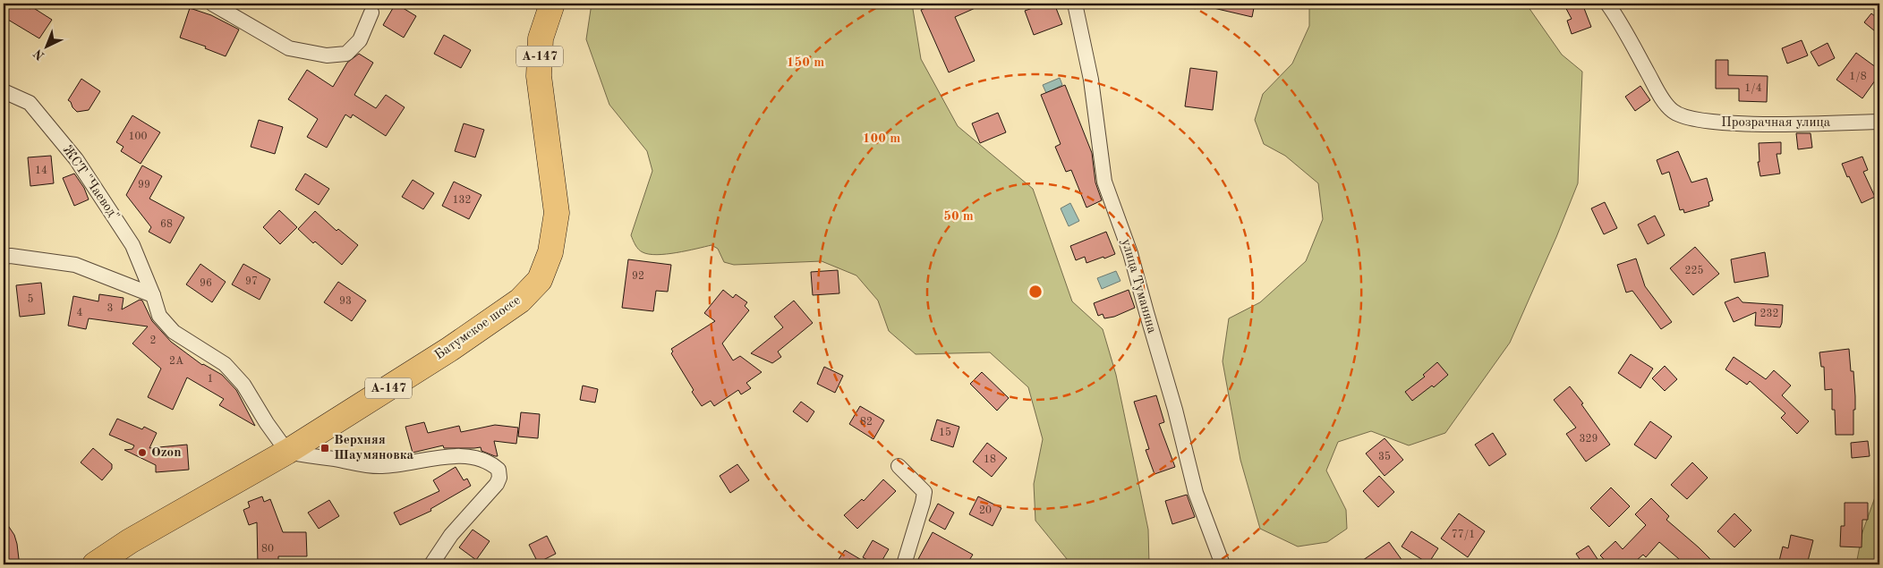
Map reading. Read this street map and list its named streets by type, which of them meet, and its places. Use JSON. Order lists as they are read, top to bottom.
{
  "streets": {
    "highway": ["А-147", "Батумское шоссе"],
    "street": ["Прозрачная улица", "ЖСТ \"Чаевод\"", "улица Туманяна"]
  },
  "places": {
    "transit": ["Верхняя Шаумяновка"],
    "other": ["Ozon"]
  },
  "house_numbers": [
    "1/8",
    "1/4",
    "100",
    "14",
    "99",
    "132",
    "68",
    "225",
    "92",
    "97",
    "96",
    "5",
    "93",
    "3",
    "4",
    "232",
    "2",
    "2А",
    "1",
    "82",
    "15",
    "329",
    "35",
    "18",
    "20",
    "77/1",
    "80"
  ],
  "north": "bottom left",
  "rings": ["150 m", "100 m", "50 m"]
}
